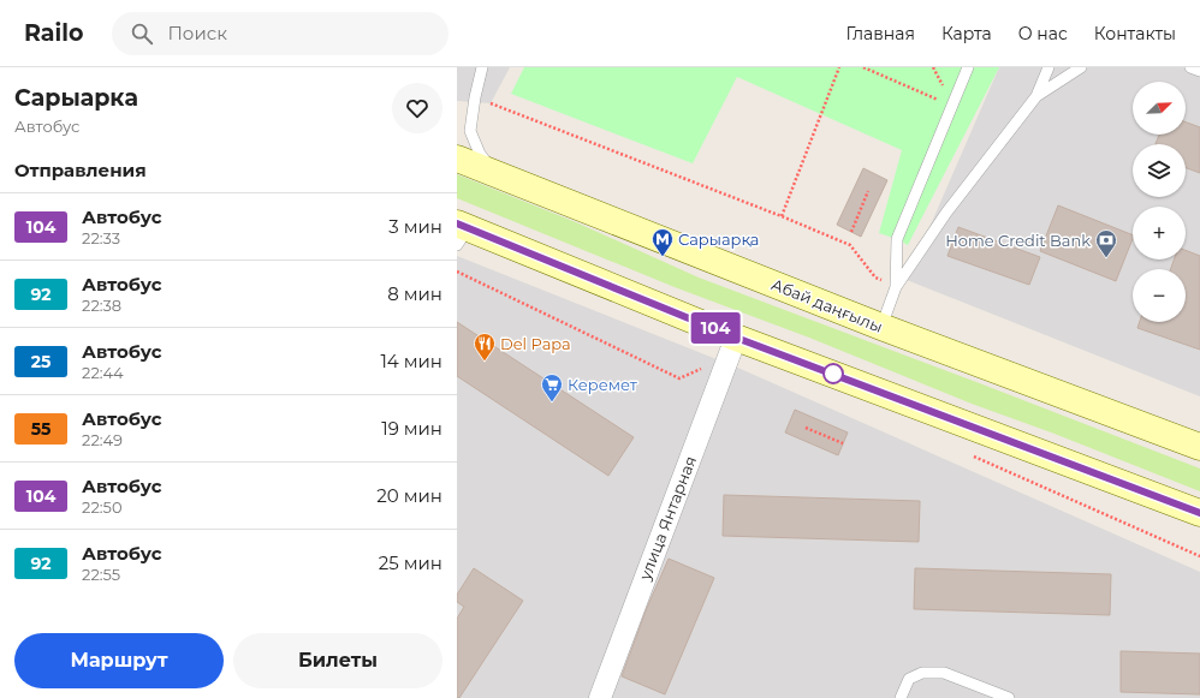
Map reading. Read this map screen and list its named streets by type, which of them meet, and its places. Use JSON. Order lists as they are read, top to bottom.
{
  "streets": {
    "main road": ["Абай даңғылы"],
    "street": ["улица Янтарная"]
  },
  "places": {
    "metro station": ["Сарыарқа"],
    "bank": ["Home Credit Bank"],
    "restaurant": ["Del Papa"],
    "supermarket": ["Керемет"]
  },
  "lines": ["bus line 104"],
  "north": "top right",
  "page": {
    "header": "Railo",
    "search": "Поиск",
    "nav": [
      "Главная",
      "Карта",
      "О нас",
      "Контакты"
    ],
    "heading": [
      ["Сарыарка", "Автобус"],
      "Отправления"
    ],
    "on_map": "104",
    "map_buttons": ["+", "−"],
    "list": [
      {
        "mark": "104",
        "name": "Автобус",
        "note": "22:33",
        "value": "3 мин"
      },
      {
        "mark": "92",
        "name": "Автобус",
        "note": "22:38",
        "value": "8 мин"
      },
      {
        "mark": "25",
        "name": "Автобус",
        "note": "22:44",
        "value": "14 мин"
      },
      {
        "mark": "55",
        "name": "Автобус",
        "note": "22:49",
        "value": "19 мин"
      },
      {
        "mark": "104",
        "name": "Автобус",
        "note": "22:50",
        "value": "20 мин"
      },
      {
        "mark": "92",
        "name": "Автобус",
        "note": "22:55",
        "value": "25 мин"
      }
    ],
    "buttons": ["Маршрут", "Билеты"]
  }
}
